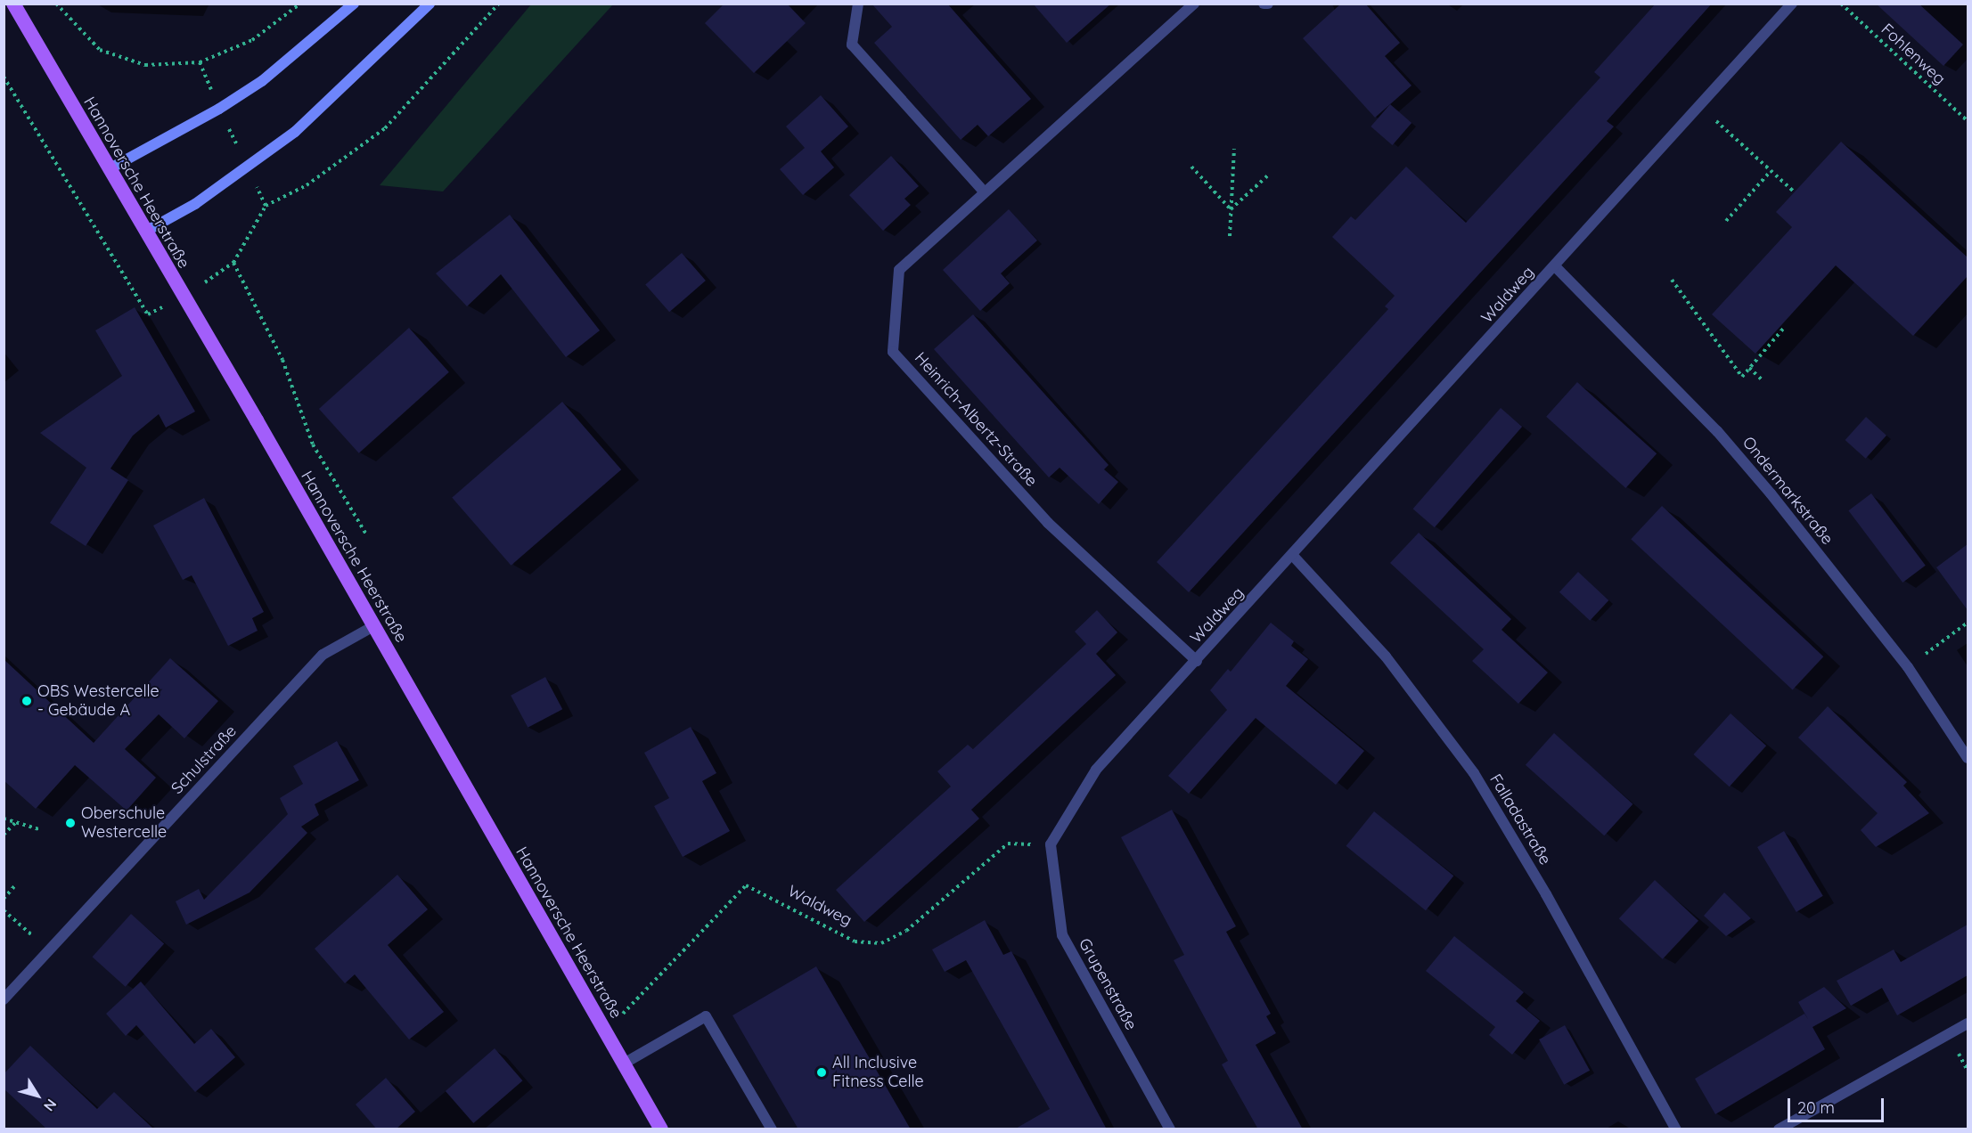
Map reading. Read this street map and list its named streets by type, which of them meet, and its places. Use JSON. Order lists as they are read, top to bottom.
{
  "streets": {
    "main road": ["Hannoversche Heerstraße"],
    "street": [
      "Waldweg",
      "Heinrich-Albertz-Straße",
      "Ondermarkstraße",
      "Schulstraße",
      "Falladastraße",
      "Grupenstraße"
    ],
    "path": ["Fohlenweg"]
  },
  "crossings": [
    ["Hannoversche Heerstraße", "Waldweg"],
    ["Hannoversche Heerstraße", "Schulstraße"],
    ["Waldweg", "Heinrich-Albertz-Straße"],
    ["Waldweg", "Ondermarkstraße"],
    ["Waldweg", "Falladastraße"],
    ["Waldweg", "Grupenstraße"]
  ],
  "places": ["OBS Westercelle - Gebäude A", "Oberschule Westercelle", "All Inclusive Fitness Celle"],
  "scale_bar": "20 m",
  "north": "bottom right"
}
